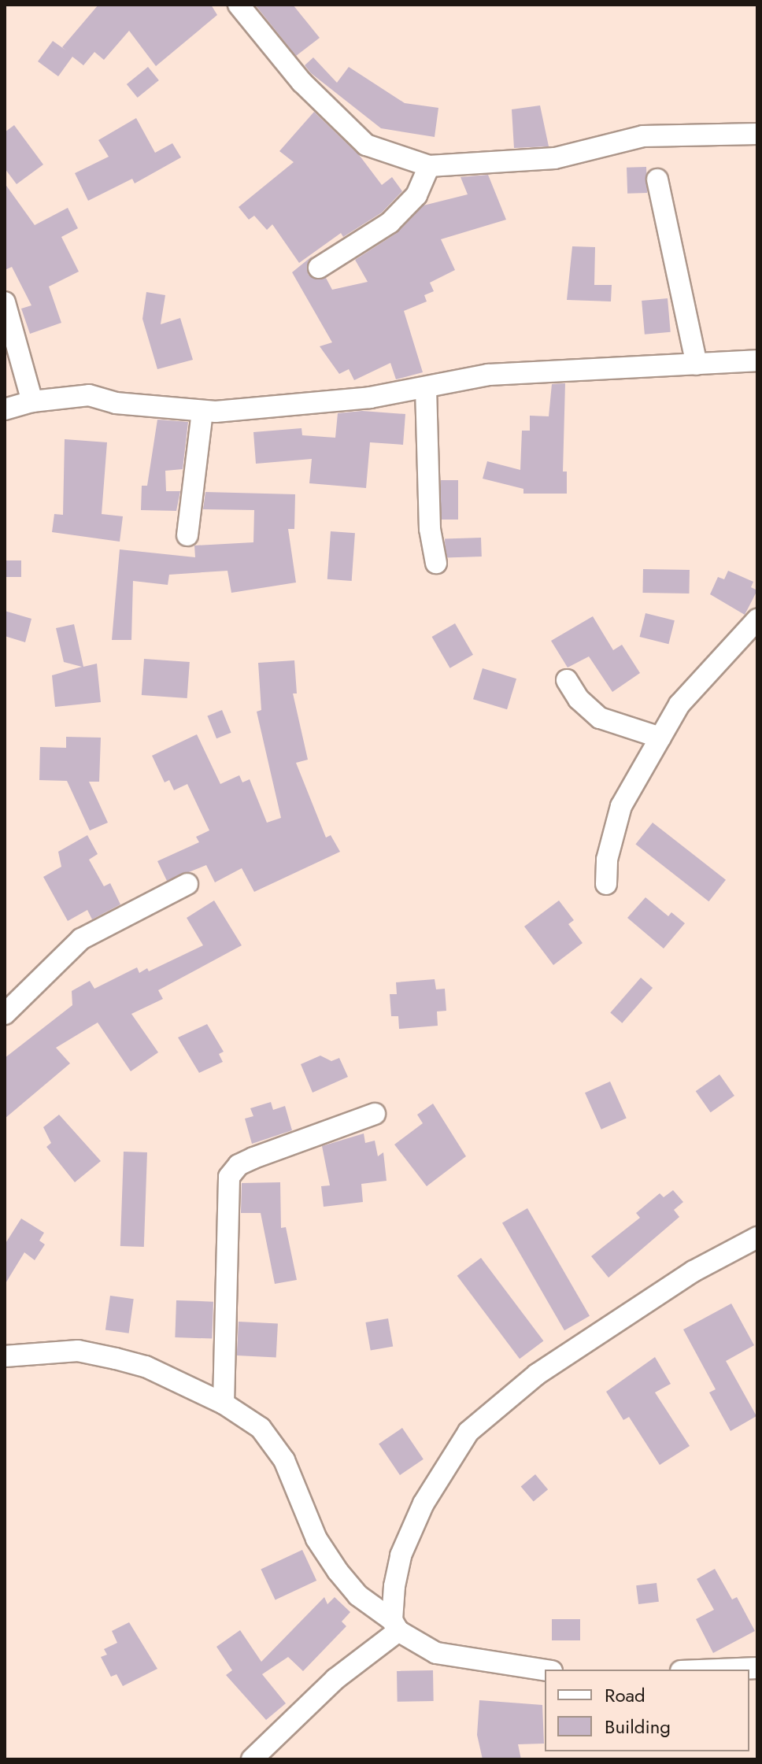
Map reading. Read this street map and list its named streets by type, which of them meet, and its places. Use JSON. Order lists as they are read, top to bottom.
{
  "legend": ["Road", "Building"]
}
